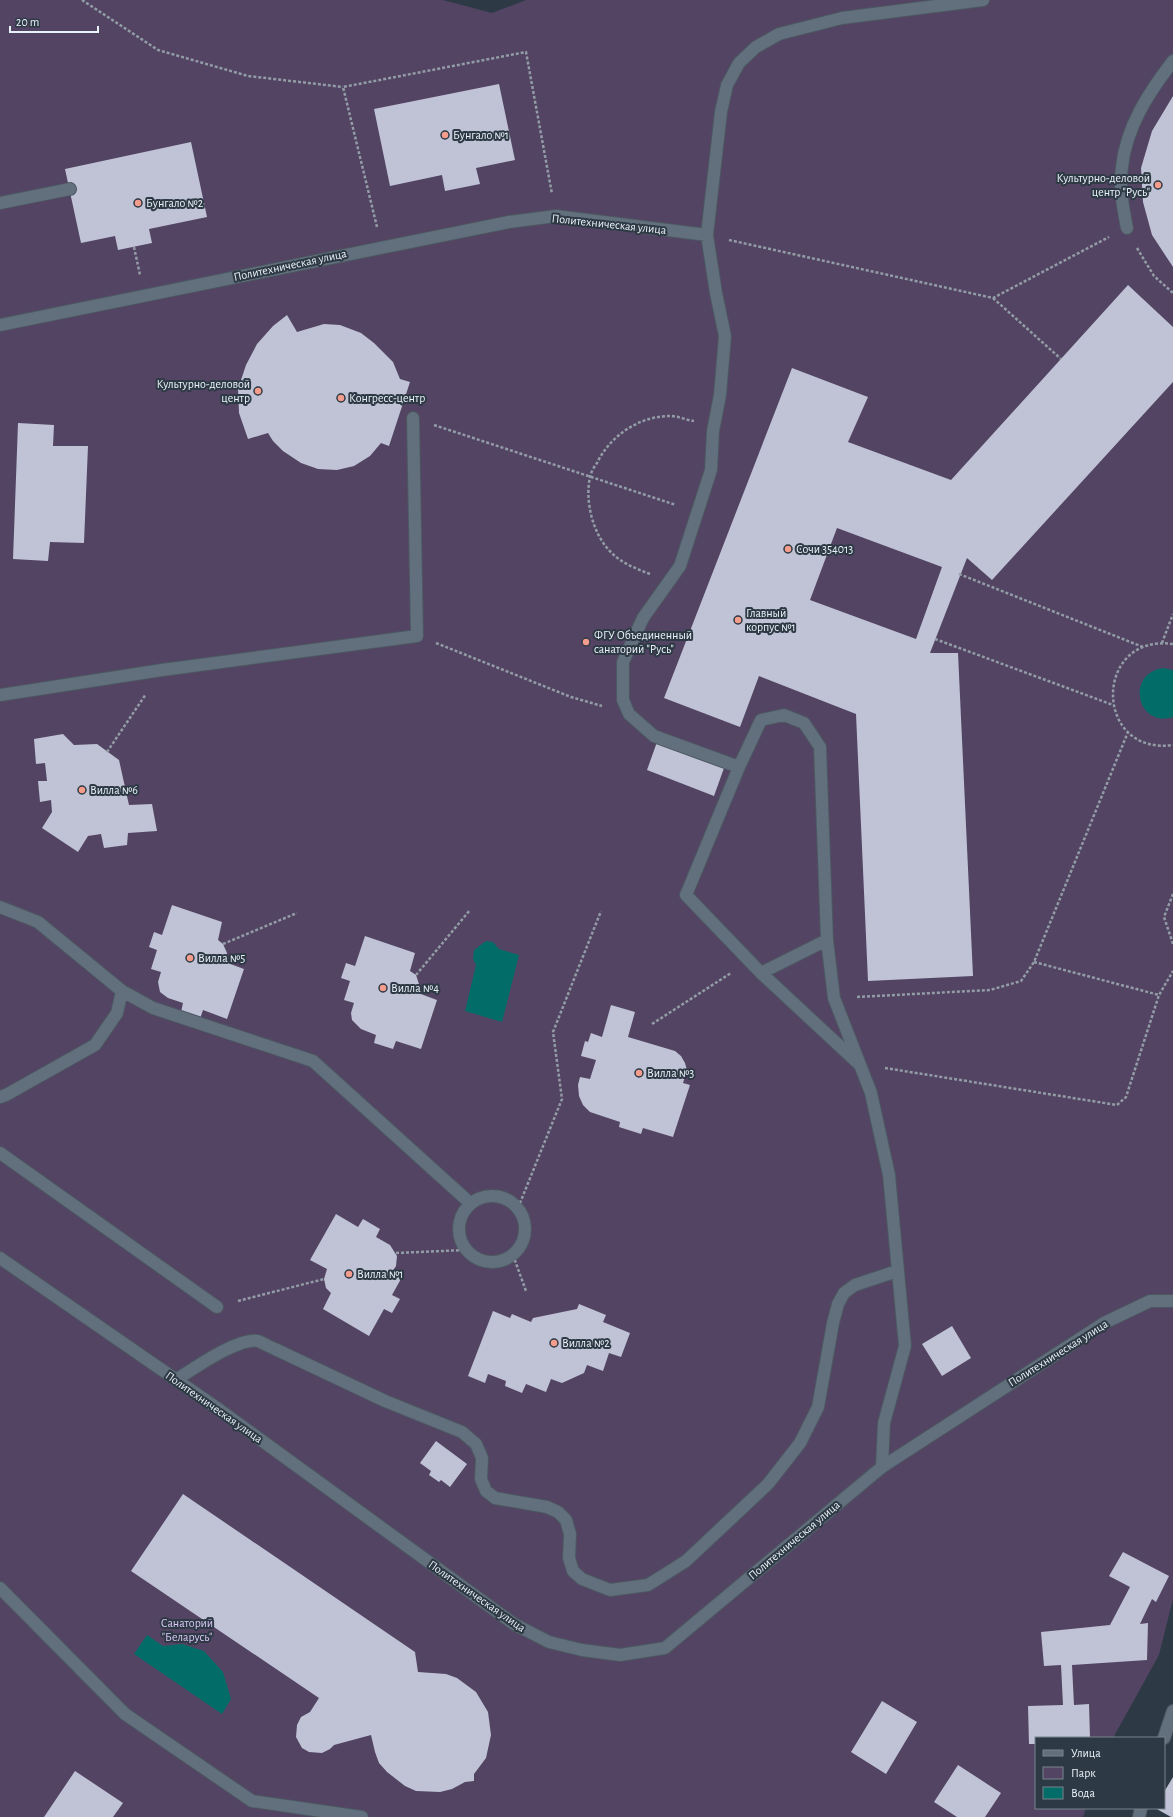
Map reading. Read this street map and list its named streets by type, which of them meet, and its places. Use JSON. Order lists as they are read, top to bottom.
{
  "streets": {
    "street": ["Политехническая улица"]
  },
  "parks": ["Санаторий \"Беларусь\""],
  "places": [
    "Бунгало №1",
    "Культурно-деловой центр \"Русь\"",
    "Бунгало №2",
    "Культурно-деловой центр",
    "Конгресс-центр",
    "Сочи 354013",
    "Главный корпус №1",
    "ФГУ Объединенный санаторий \"Русь\"",
    "Вилла №6",
    "Вилла №5",
    "Вилла №4",
    "Вилла №3",
    "Вилла №1",
    "Вилла №2"
  ],
  "legend": ["Улица", "Парк", "Вода"],
  "scale_bar": "20 m"
}
